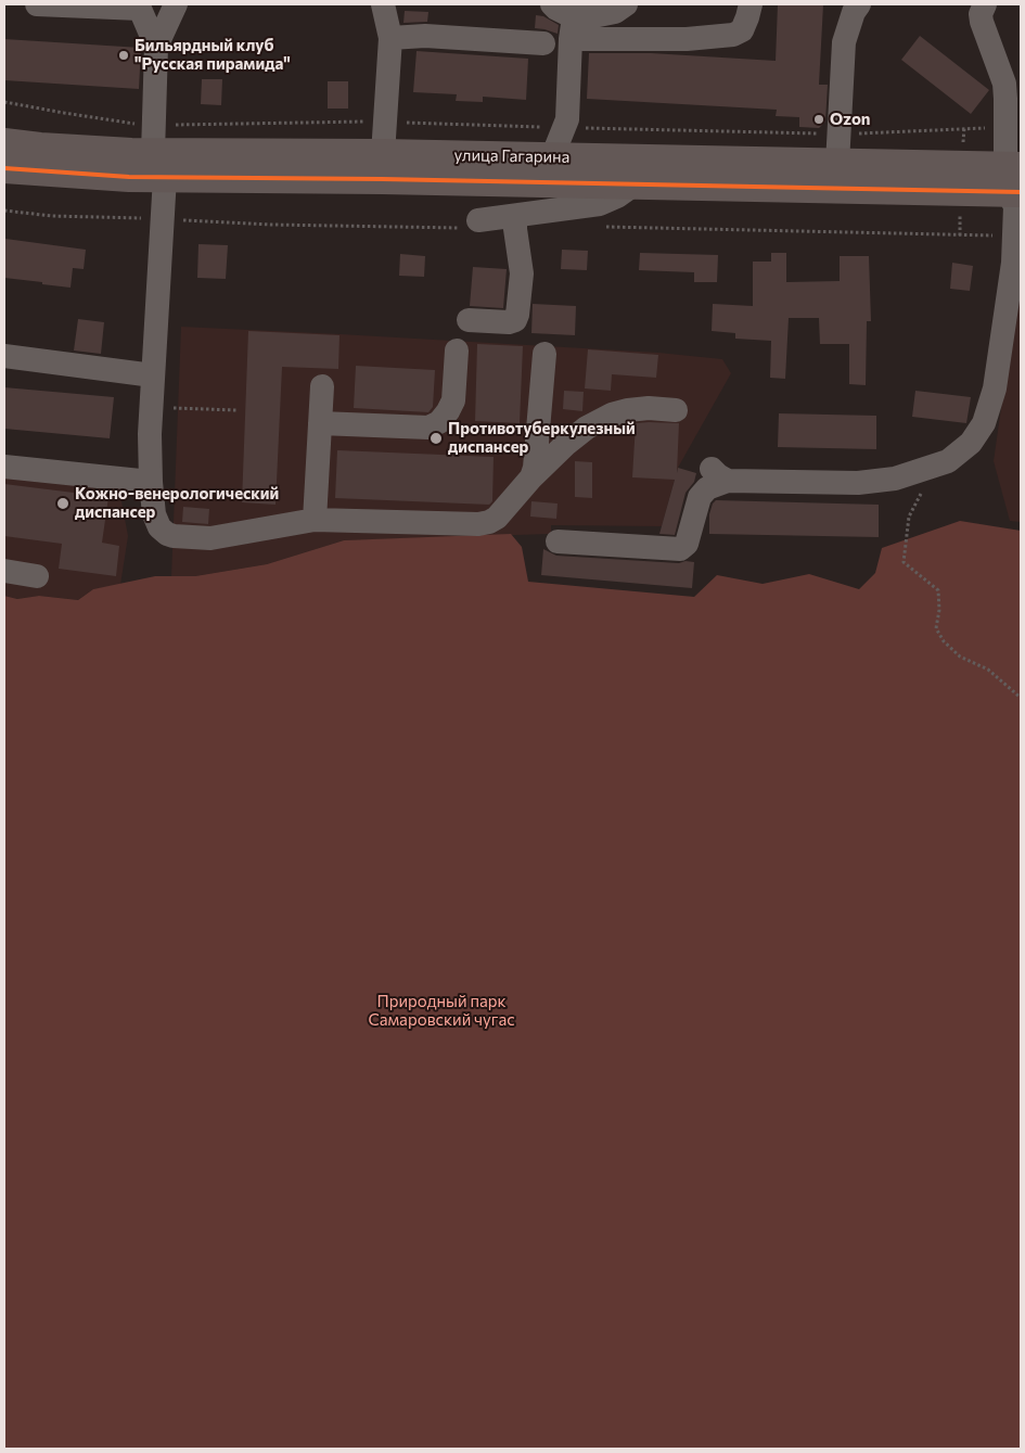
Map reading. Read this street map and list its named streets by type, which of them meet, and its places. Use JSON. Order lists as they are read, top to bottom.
{
  "streets": {
    "main road": ["улица Гагарина"]
  },
  "parks": ["Природный парк Самаровский чугас"],
  "places": [
    "Бильярдный клуб \"Русская пирамида\"",
    "Ozon",
    "Противотуберкулезный диспансер",
    "Кожно-венерологический диспансер"
  ]
}
